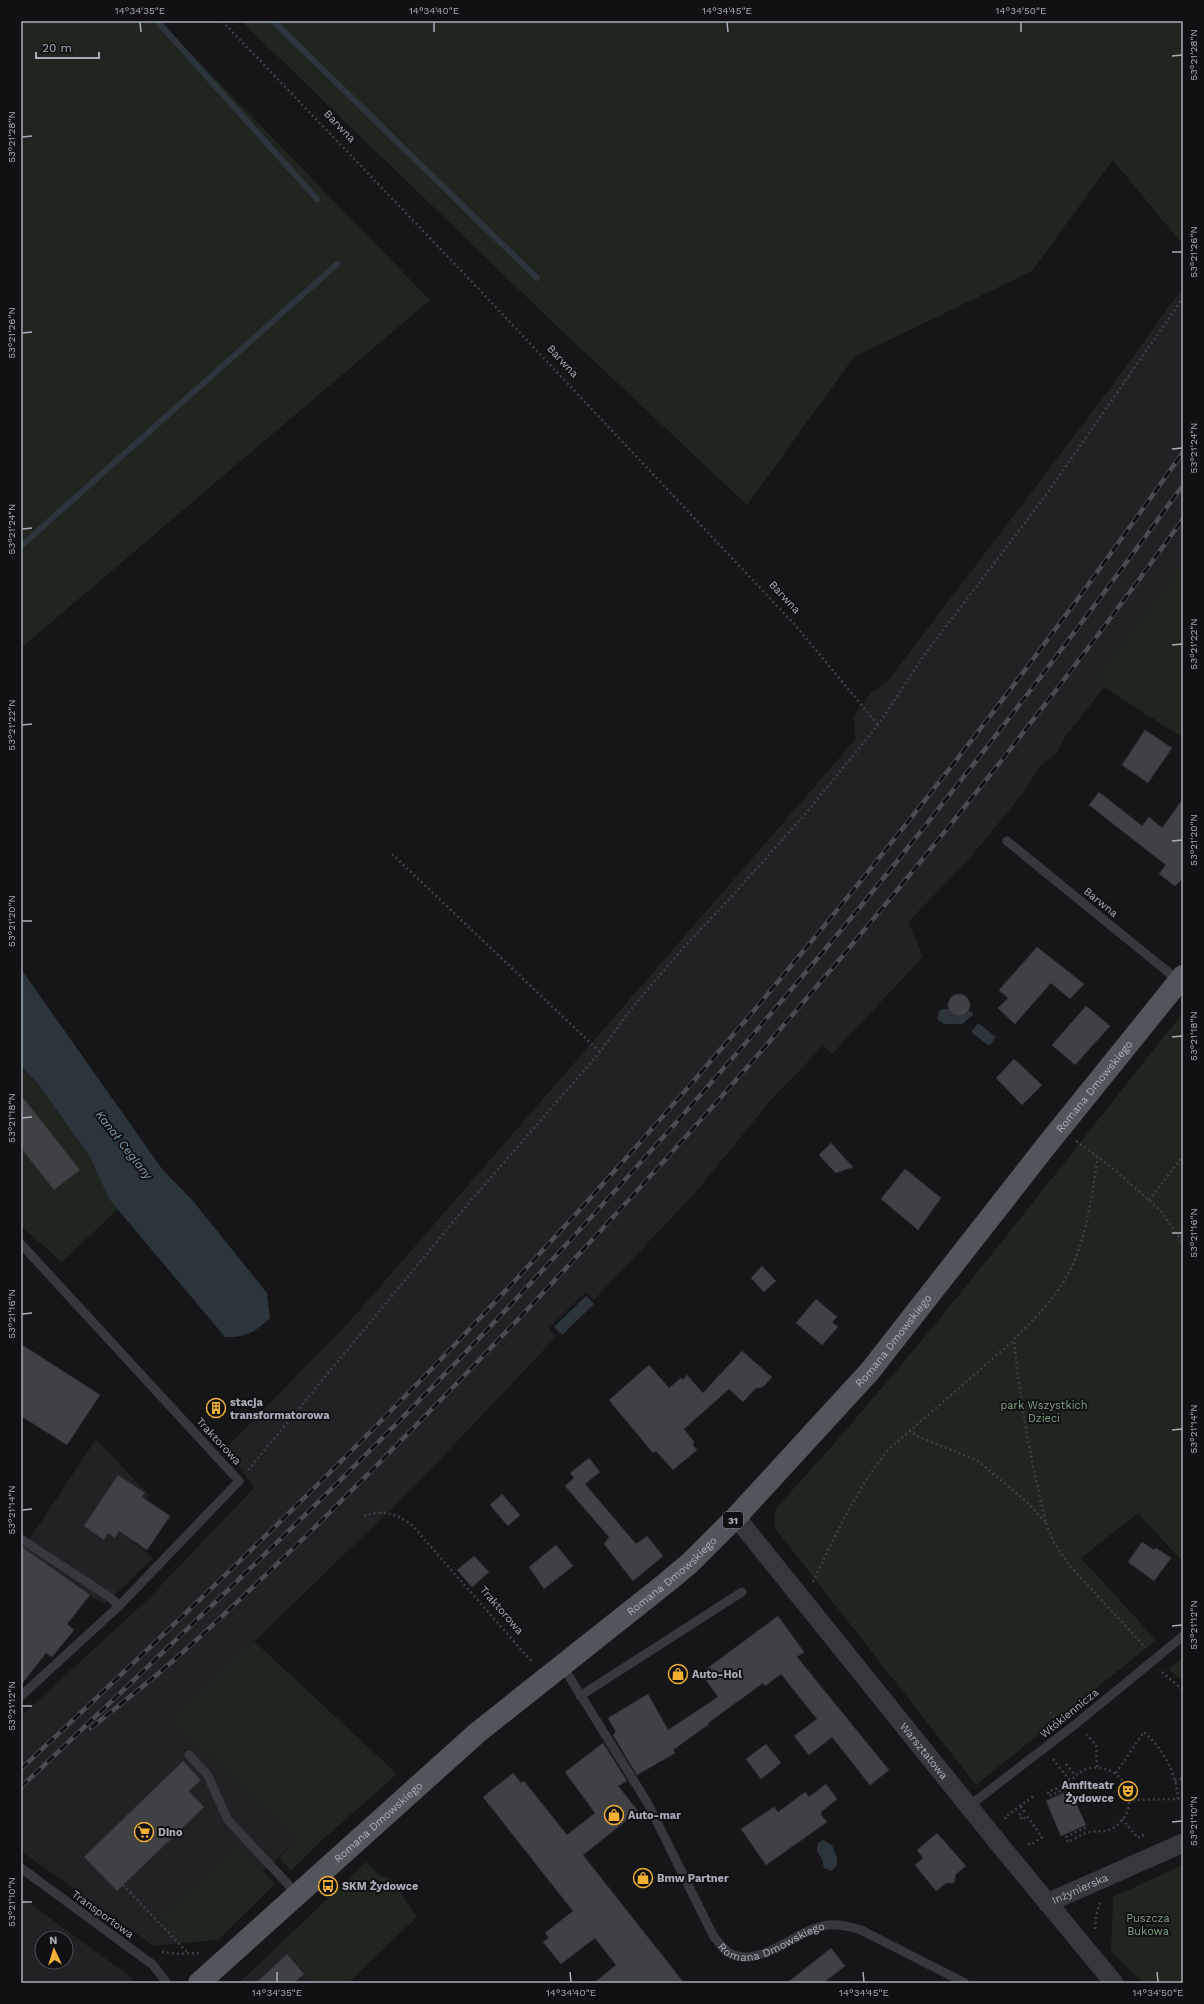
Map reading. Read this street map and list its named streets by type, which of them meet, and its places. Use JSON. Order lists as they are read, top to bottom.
{
  "streets": {
    "main road": ["Romana Dmowskiego", "31"],
    "street": ["Warsztatowa", "Inżynierska"],
    "lane": [
      "Barwna",
      "Traktorowa",
      "Włókiennicza",
      "Transportowa"
    ]
  },
  "crossings": [
    ["Barwna", "Romana Dmowskiego"],
    ["Romana Dmowskiego", "Traktorowa"],
    ["Romana Dmowskiego", "Warsztatowa"],
    ["Włókiennicza", "Warsztatowa"],
    ["Warsztatowa", "Inżynierska"]
  ],
  "water": ["Kanał Ceglany"],
  "parks": ["park Wszystkich Dzieci", "Puszcza Bukowa"],
  "places": {
    "building": ["stacja transformatorowa"],
    "shop": ["Auto-Hol", "Auto-mar", "Bmw Partner"],
    "theatre": ["Amfiteatr Żydowce"],
    "supermarket": ["Dino"],
    "bus stop": ["SKM Żydowce"]
  },
  "scale_bar": "20 m",
  "north": "top",
  "coordinates": [
    "14°34'35\"E",
    "14°34'40\"E",
    "14°34'45\"E",
    "14°34'50\"E",
    "53°21'28\"N",
    "53°21'26\"N",
    "53°21'24\"N",
    "53°21'22\"N",
    "53°21'20\"N",
    "53°21'18\"N",
    "53°21'16\"N",
    "53°21'14\"N",
    "53°21'12\"N",
    "53°21'10\"N"
  ]
}
